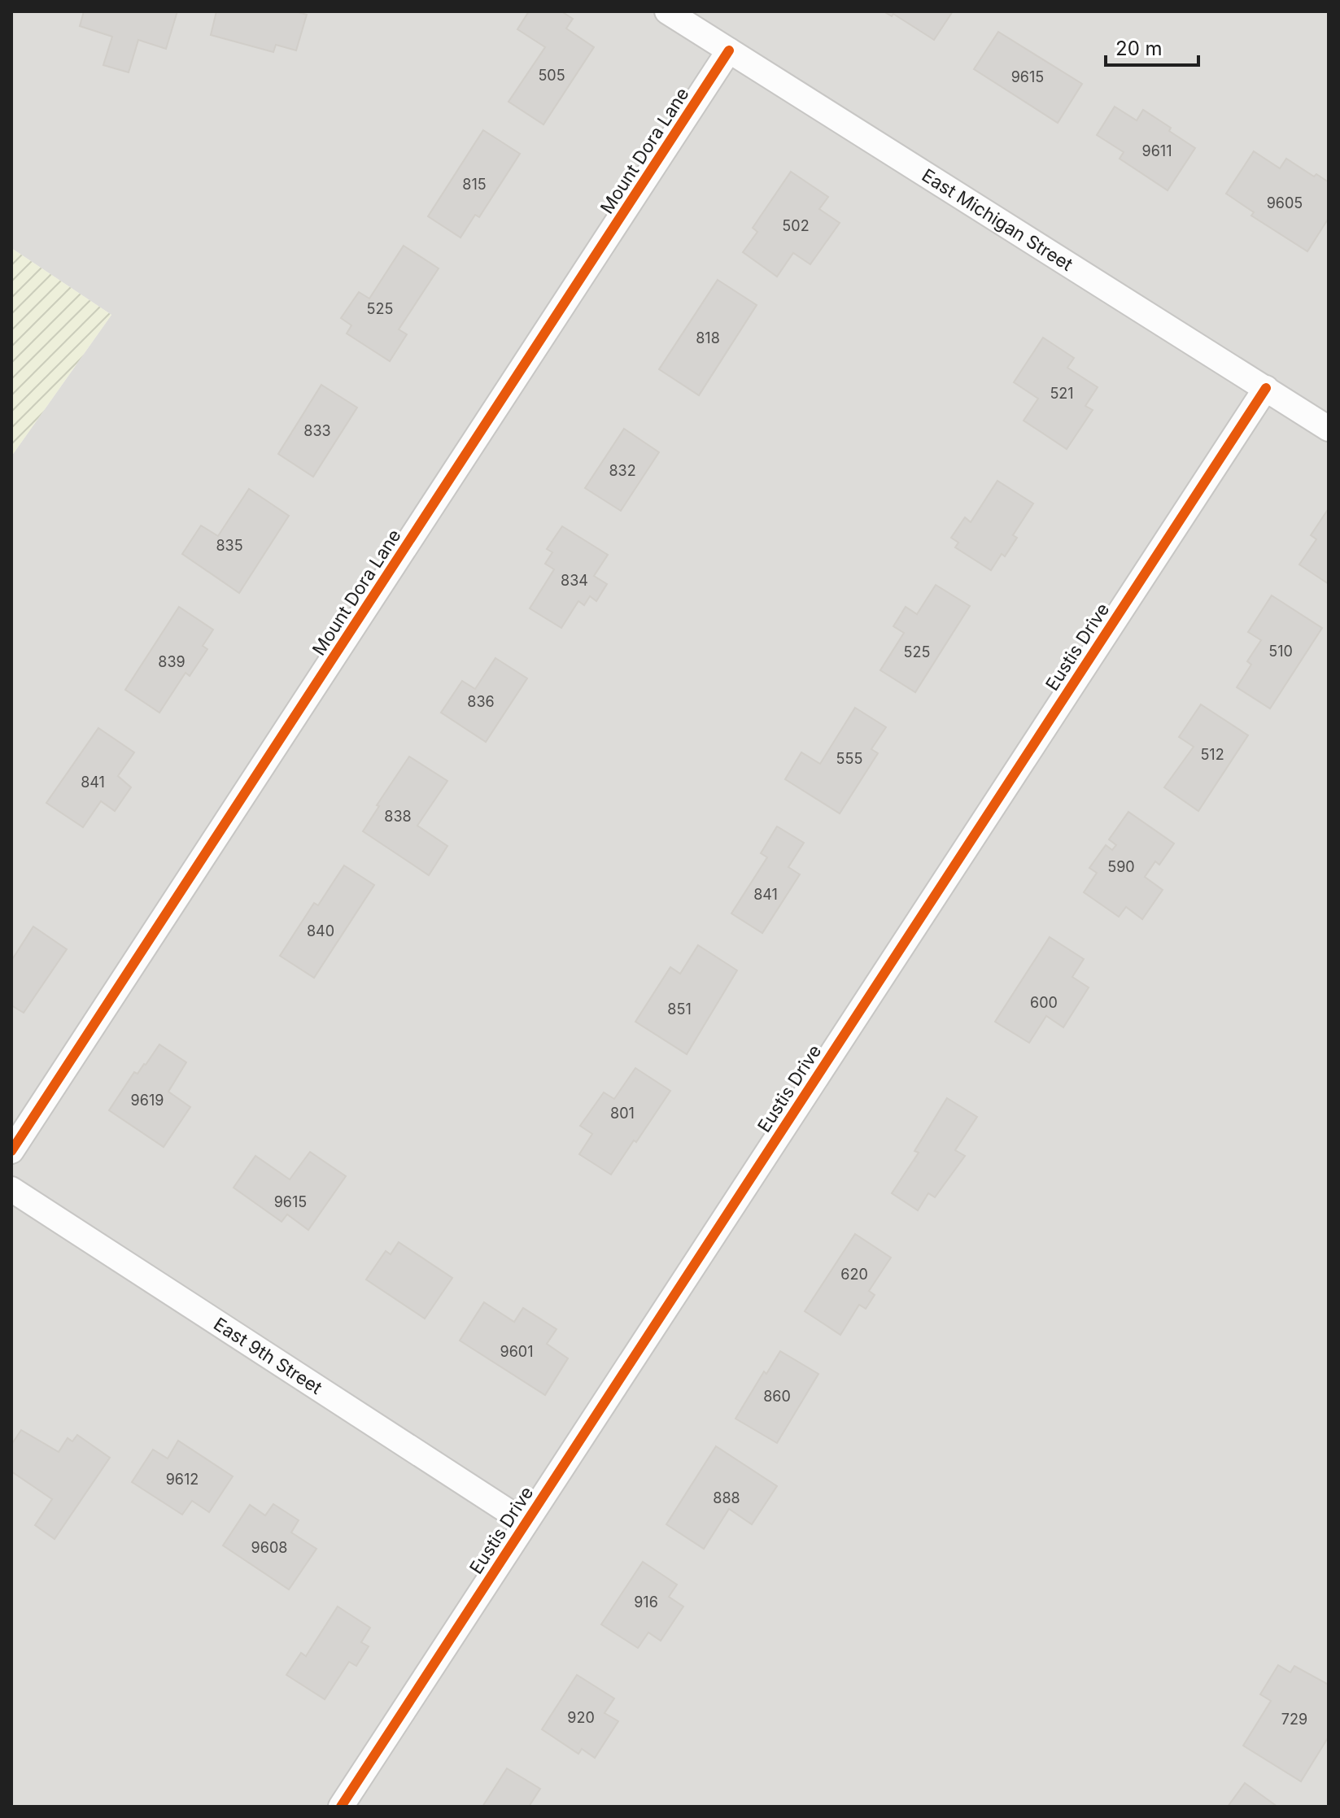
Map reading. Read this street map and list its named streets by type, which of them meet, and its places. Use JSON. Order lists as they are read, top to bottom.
{
  "streets": {
    "street": [
      "Mount Dora Lane",
      "East Michigan Street",
      "Eustis Drive",
      "East 9th Street"
    ]
  },
  "crossings": [
    ["Mount Dora Lane", "East Michigan Street"],
    ["East Michigan Street", "Eustis Drive"],
    ["Eustis Drive", "East 9th Street"]
  ],
  "house_numbers": [
    "505",
    "9615",
    "9611",
    "815",
    "9605",
    "502",
    "525",
    "818",
    "521",
    "833",
    "832",
    "835",
    "834",
    "510",
    "525",
    "839",
    "836",
    "512",
    "555",
    "841",
    "838",
    "590",
    "841",
    "840",
    "600",
    "851",
    "9619",
    "801",
    "9615",
    "620",
    "9601",
    "860",
    "9612",
    "888",
    "9608",
    "916",
    "920",
    "729"
  ],
  "scale_bar": "20 m"
}
